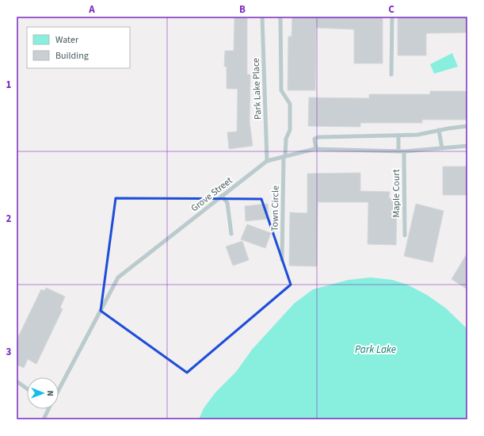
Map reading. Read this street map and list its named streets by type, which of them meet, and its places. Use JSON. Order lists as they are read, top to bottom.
{
  "streets": {
    "lane": [
      "Park Lake Place",
      "Maple Court",
      "Grove Street",
      "Town Circle"
    ]
  },
  "crossings": [
    ["Park Lake Place", "Grove Street"],
    ["Maple Court", "Grove Street"],
    ["Grove Street", "Town Circle"]
  ],
  "water": ["Park Lake"],
  "legend": ["Water", "Building"],
  "north": "right",
  "grid": {
    "columns": ["A", "B", "C"],
    "rows": ["1", "2", "3"]
  }
}
